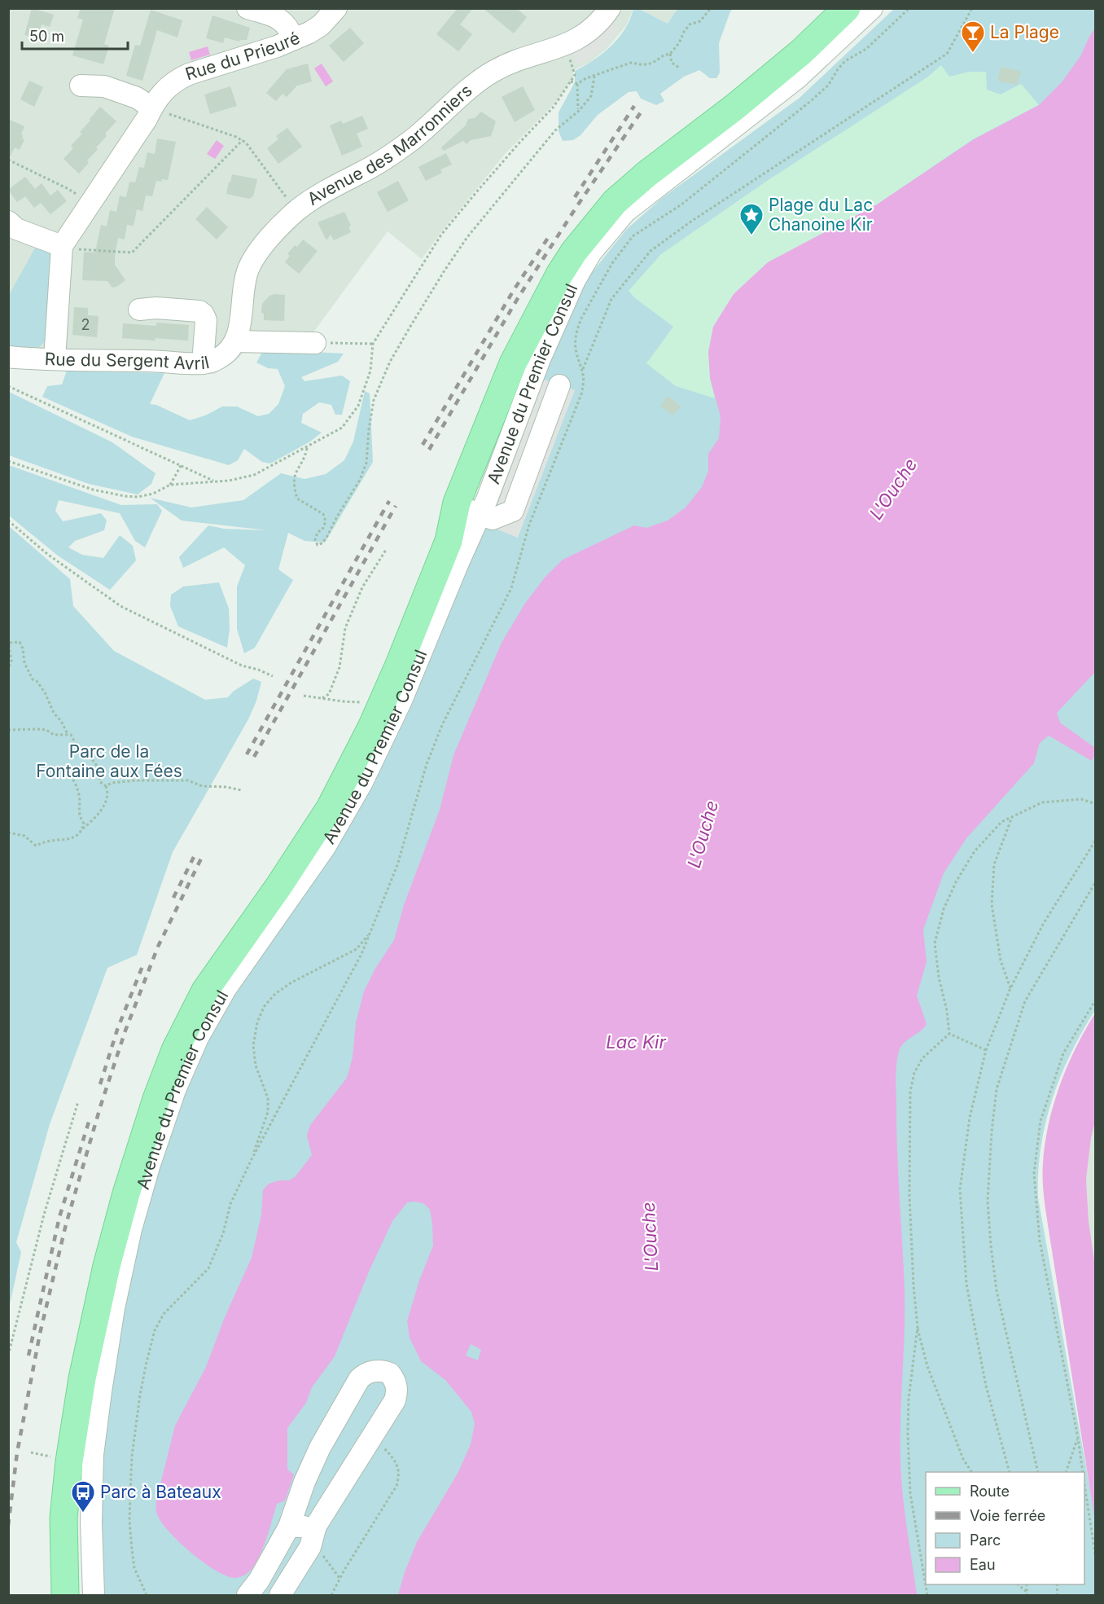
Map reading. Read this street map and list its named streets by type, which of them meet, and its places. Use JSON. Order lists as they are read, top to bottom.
{
  "streets": {
    "main road": ["Avenue du Premier Consul"],
    "street": ["Rue du Prieuré", "Avenue des Marronniers", "Rue du Sergent Avril"]
  },
  "crossings": [
    ["Avenue des Marronniers", "Rue du Sergent Avril"]
  ],
  "water": ["L'Ouche", "Lac Kir"],
  "parks": ["Parc de la Fontaine aux Fées"],
  "places": {
    "bar": ["La Plage"],
    "place": ["Plage du Lac Chanoine Kir"],
    "bus stop": ["Parc à Bateaux"]
  },
  "house_numbers": ["2"],
  "legend": [
    "Route",
    "Voie ferrée",
    "Parc",
    "Eau"
  ],
  "scale_bar": "50 m"
}
